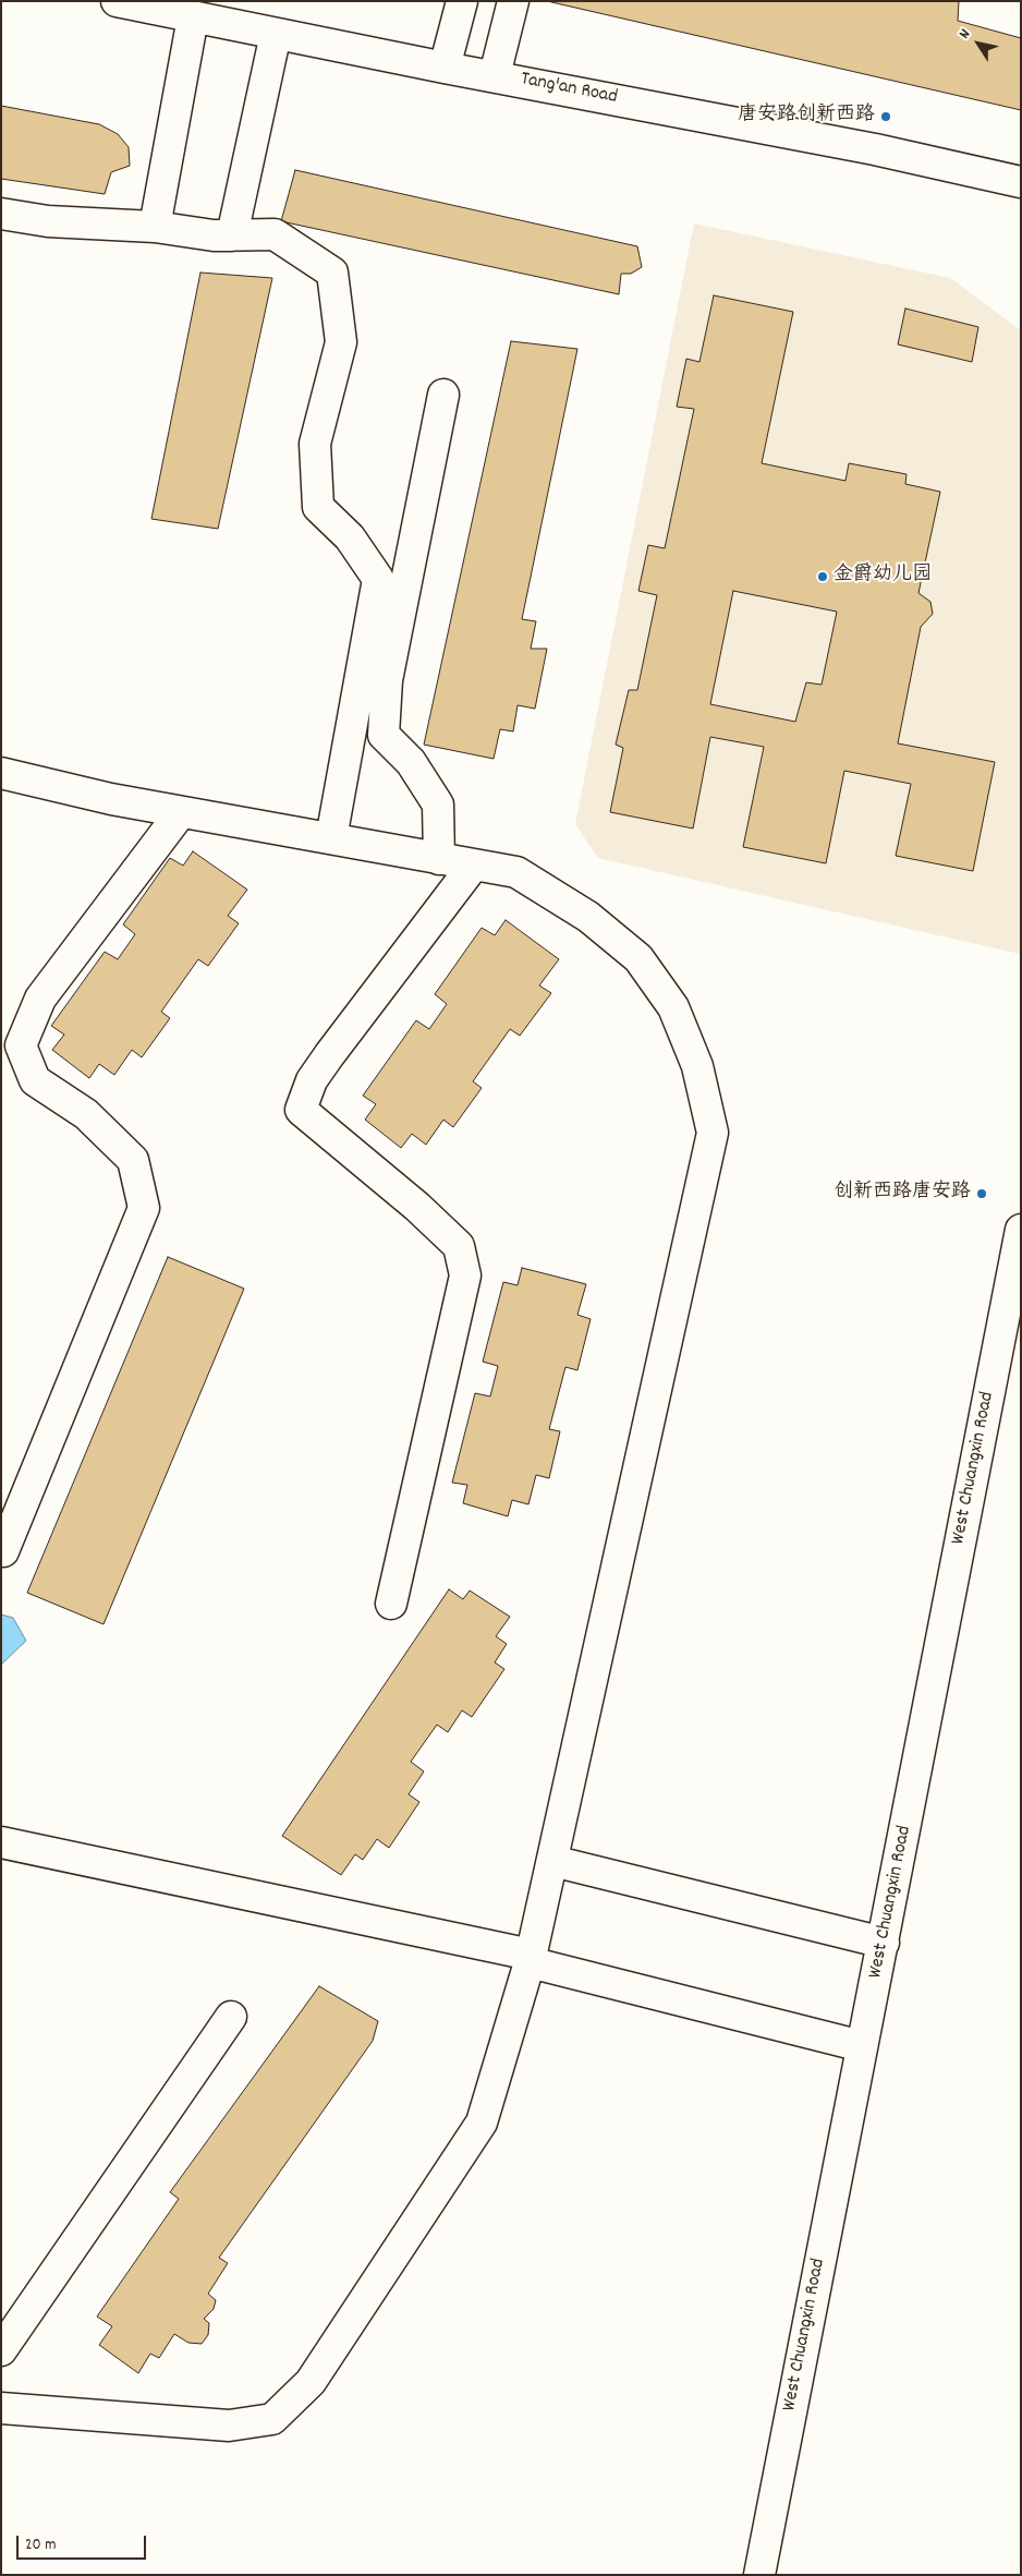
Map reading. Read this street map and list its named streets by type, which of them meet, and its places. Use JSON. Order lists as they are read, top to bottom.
{
  "streets": {
    "street": ["Tang'an Road", "West Chuangxin Road"]
  },
  "places": ["唐安路创新西路", "金爵幼儿园", "创新西路唐安路"],
  "scale_bar": "20 m",
  "north": "top left"
}
